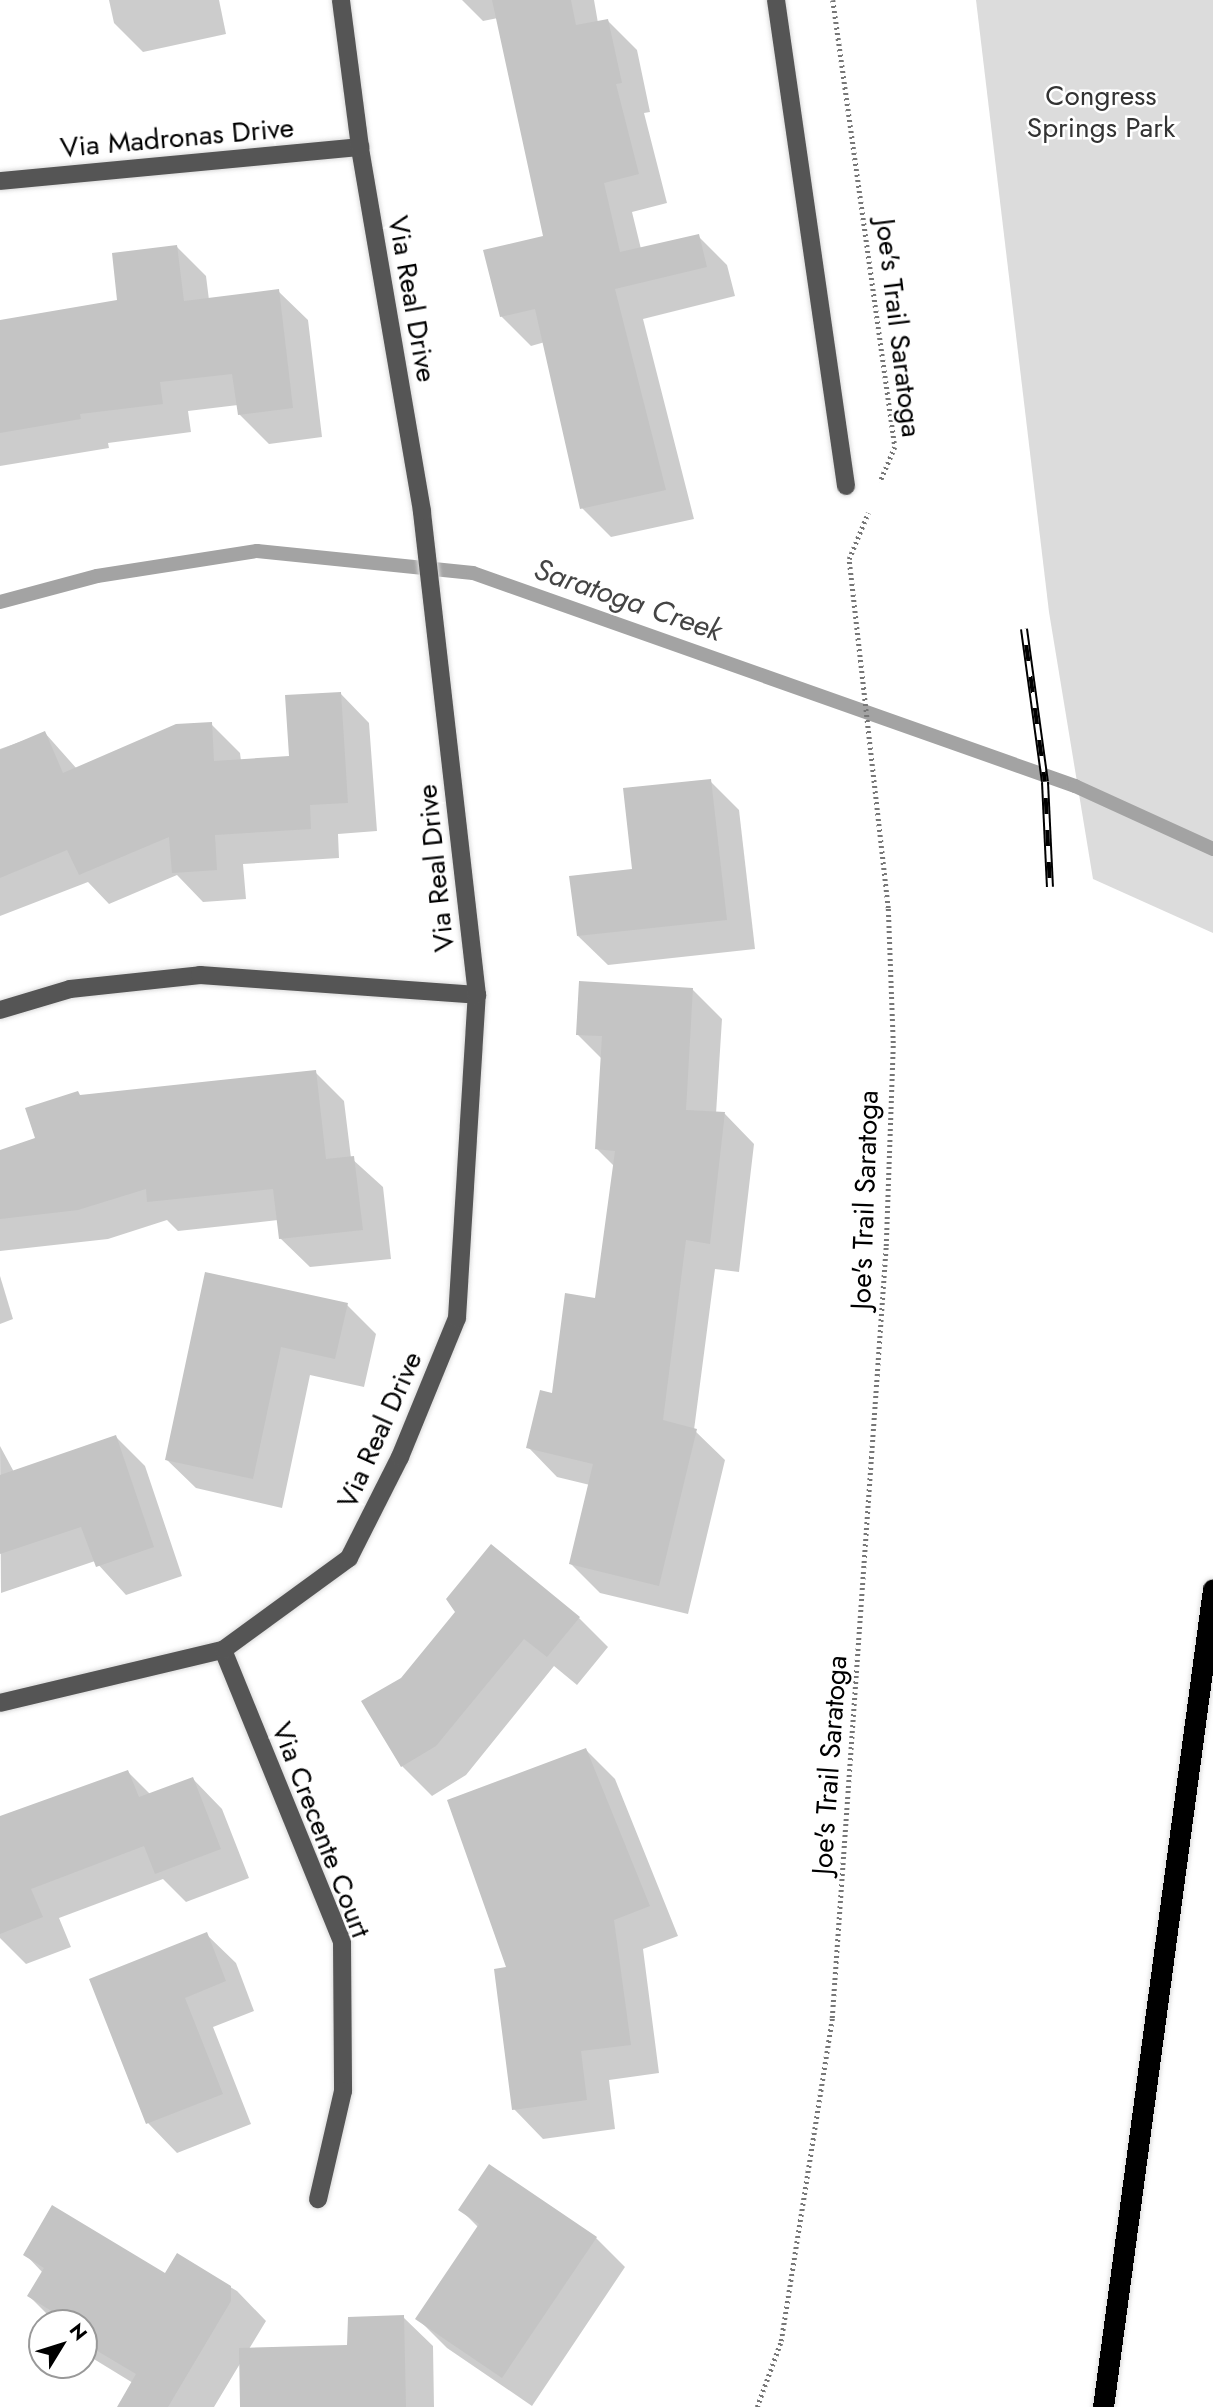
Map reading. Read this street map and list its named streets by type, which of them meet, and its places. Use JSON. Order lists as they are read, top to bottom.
{
  "streets": {
    "street": ["Via Madronas Drive", "Via Real Drive", "Via Crecente Court"],
    "path": ["Joe's Trail Saratoga"]
  },
  "crossings": [
    ["Via Madronas Drive", "Via Real Drive"],
    ["Via Real Drive", "Via Crecente Court"]
  ],
  "water": ["Saratoga Creek"],
  "parks": ["Congress Springs Park"],
  "north": "top right"
}
